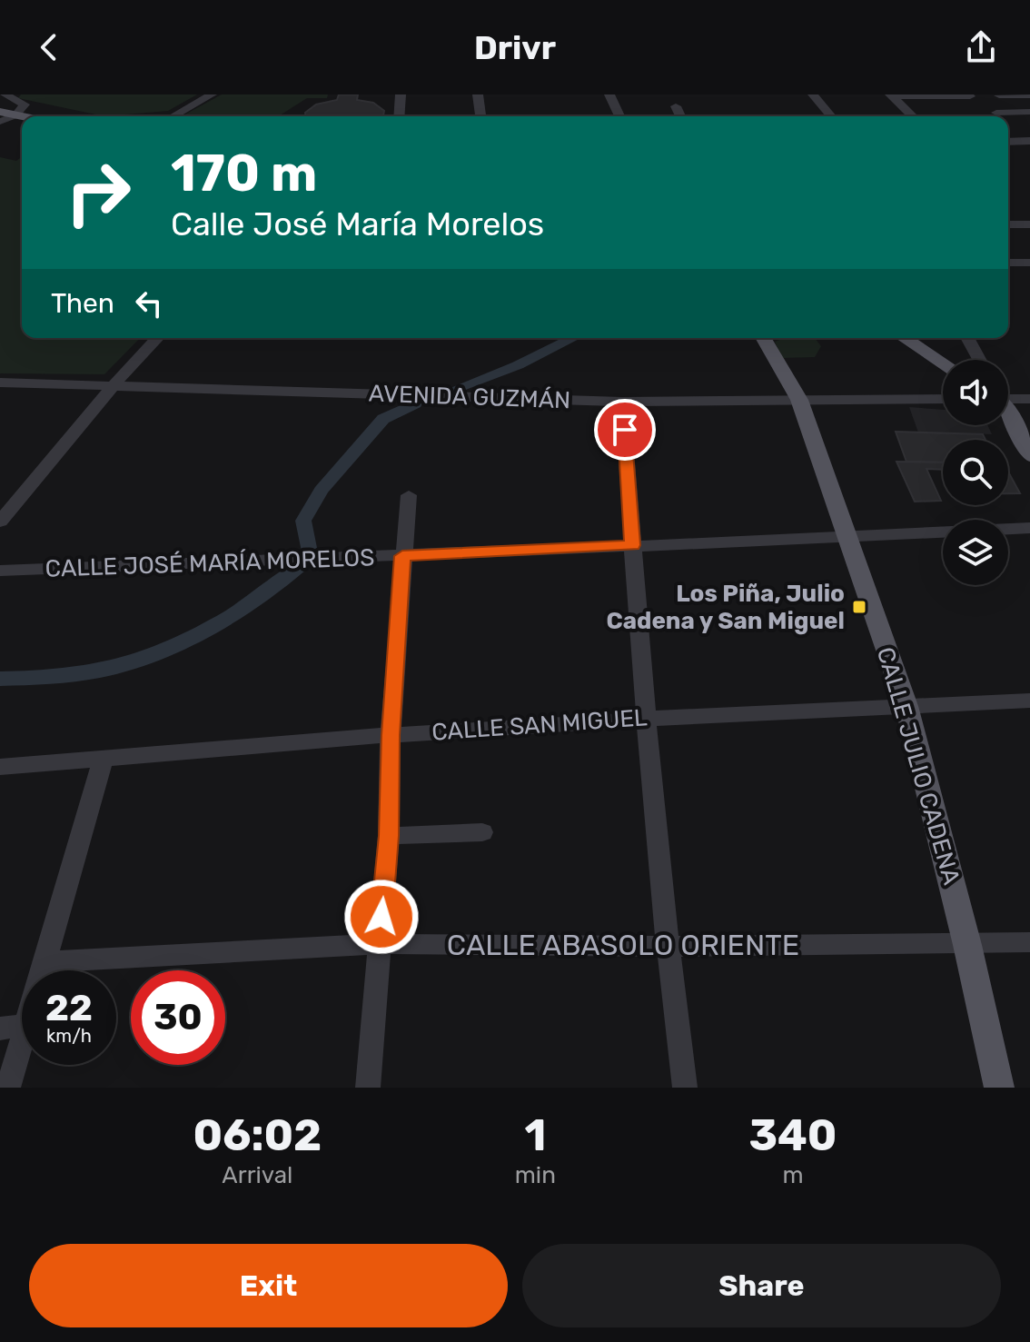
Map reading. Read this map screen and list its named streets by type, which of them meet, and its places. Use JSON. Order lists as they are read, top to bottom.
{
  "streets": {
    "main road": ["CALLE JULIO CADENA"],
    "street": [
      "AVENIDA GUZMÁN",
      "CALLE JOSÉ MARÍA MORELOS",
      "CALLE SAN MIGUEL",
      "CALLE ABASOLO ORIENTE"
    ]
  },
  "crossings": [
    ["AVENIDA GUZMÁN", "CALLE JULIO CADENA"],
    ["CALLE JOSÉ MARÍA MORELOS", "CALLE JULIO CADENA"],
    ["CALLE SAN MIGUEL", "CALLE JULIO CADENA"],
    ["CALLE JULIO CADENA", "CALLE ABASOLO ORIENTE"]
  ],
  "places": {
    "transit": ["Los Piña, Julio Cadena y San Miguel"]
  },
  "page": {
    "header": "Drivr",
    "turn": ["170 m", "Calle José María Morelos"],
    "then": "Then",
    "speed": "22 km/h",
    "limit": "30",
    "eta": [
      "06:02",
      "Arrival",
      "1",
      "min",
      "340",
      "m"
    ],
    "buttons": ["Exit", "Share"]
  }
}
